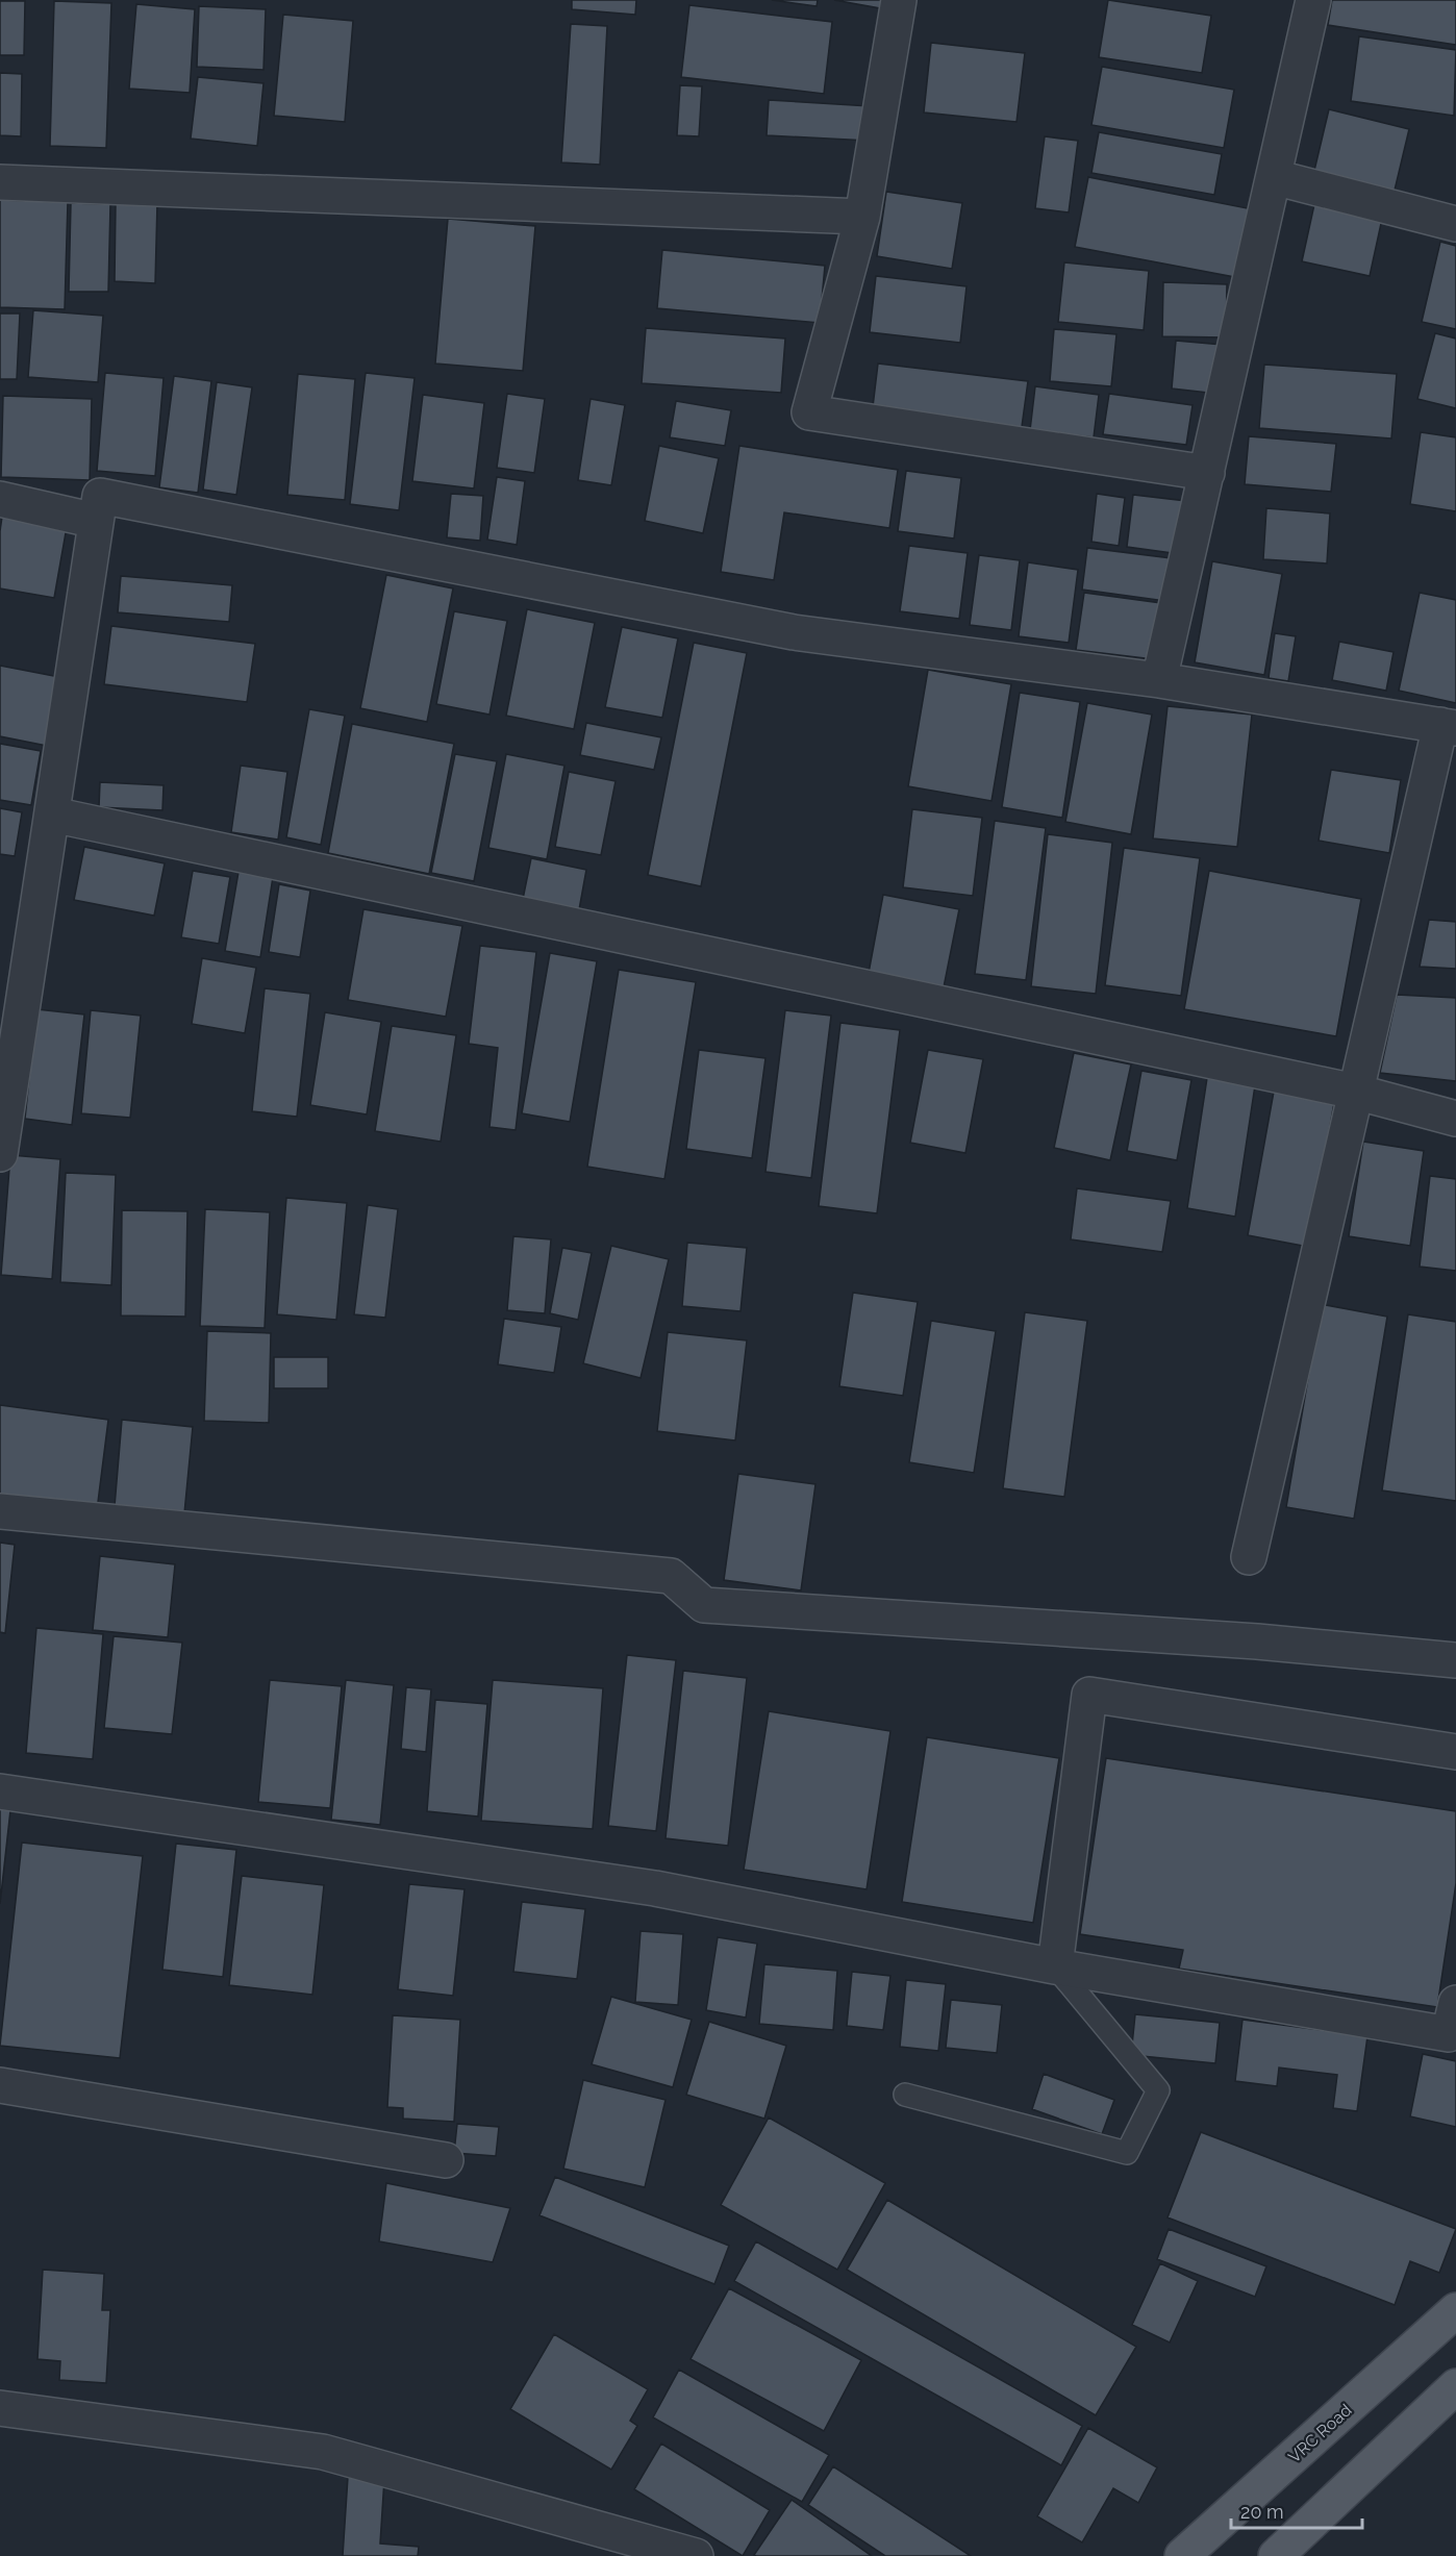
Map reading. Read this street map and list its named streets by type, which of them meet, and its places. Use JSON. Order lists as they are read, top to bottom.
{
  "streets": {
    "main road": ["VRC Road"]
  },
  "scale_bar": "20 m"
}
